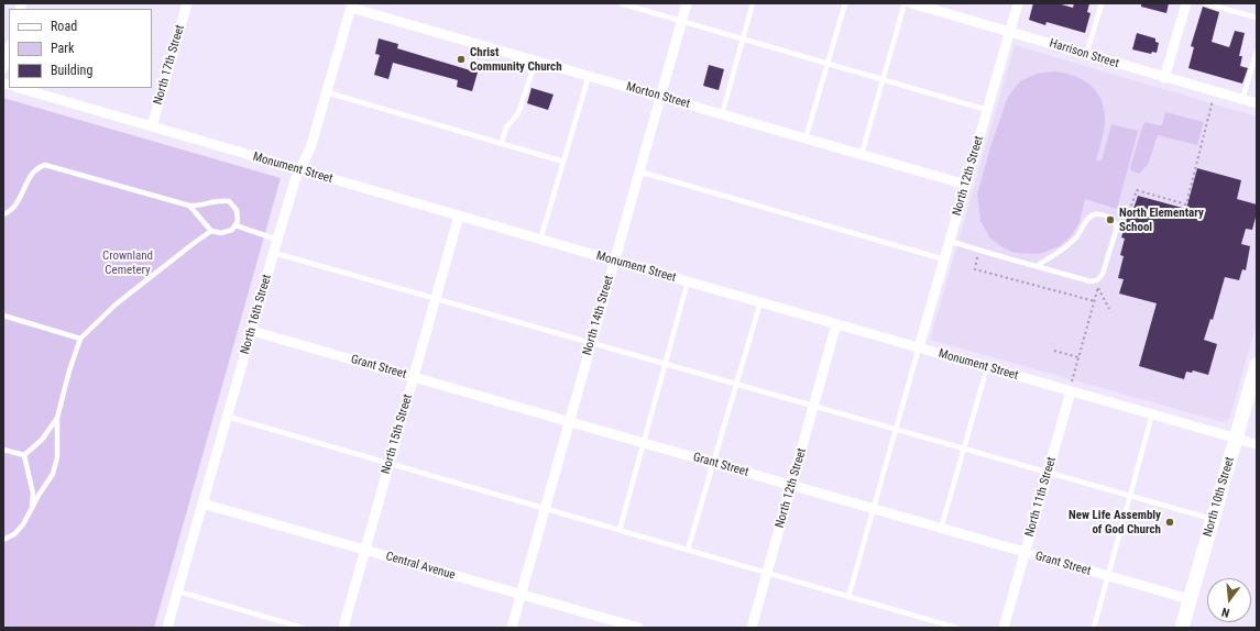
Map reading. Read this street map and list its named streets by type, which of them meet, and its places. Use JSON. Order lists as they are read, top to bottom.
{
  "streets": {
    "main road": ["North 10th Street"],
    "street": [
      "Harrison Street",
      "North 17th Street",
      "Morton Street",
      "Monument Street",
      "North 12th Street",
      "North 16th Street",
      "North 14th Street",
      "Grant Street",
      "North 15th Street",
      "North 11th Street",
      "Central Avenue"
    ]
  },
  "crossings": [
    ["Harrison Street", "North 12th Street"],
    ["North 17th Street", "Monument Street"],
    ["Morton Street", "North 12th Street"],
    ["Morton Street", "North 16th Street"],
    ["Morton Street", "North 14th Street"],
    ["Monument Street", "North 12th Street"],
    ["Monument Street", "North 16th Street"],
    ["Monument Street", "North 14th Street"],
    ["Monument Street", "North 15th Street"],
    ["Monument Street", "North 11th Street"],
    ["Monument Street", "North 10th Street"],
    ["North 12th Street", "Grant Street"],
    ["North 16th Street", "Grant Street"],
    ["North 16th Street", "Central Avenue"],
    ["North 14th Street", "Grant Street"],
    ["North 14th Street", "Central Avenue"],
    ["Grant Street", "North 15th Street"],
    ["Grant Street", "North 11th Street"],
    ["Grant Street", "North 10th Street"],
    ["North 15th Street", "Central Avenue"]
  ],
  "parks": ["Crownland Cemetery"],
  "places": ["Christ Community Church", "North Elementary School", "New Life Assembly of God Church"],
  "legend": ["Road", "Park", "Building"],
  "north": "bottom"
}
